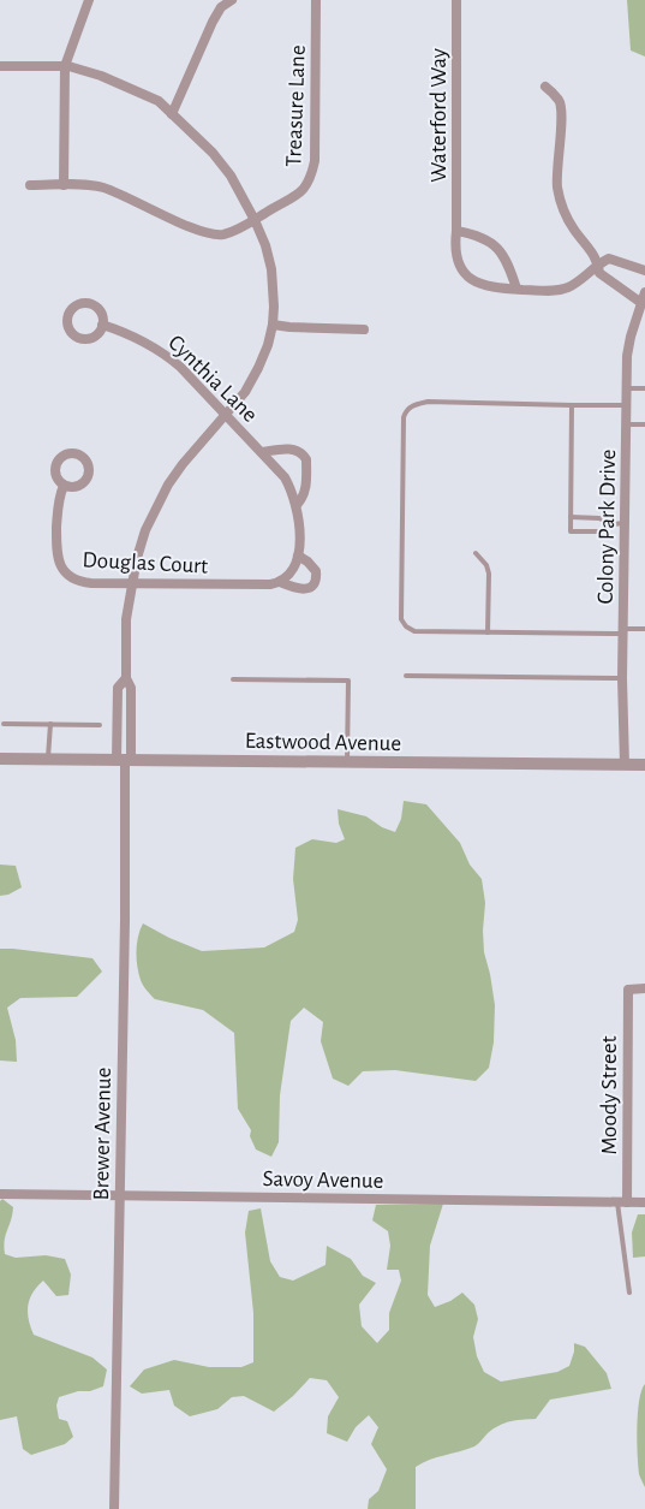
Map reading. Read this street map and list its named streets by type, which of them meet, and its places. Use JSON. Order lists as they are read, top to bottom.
{
  "streets": {
    "street": [
      "Treasure Lane",
      "Waterford Way",
      "Cynthia Lane",
      "Colony Park Drive",
      "Douglas Court",
      "Eastwood Avenue",
      "Moody Street",
      "Brewer Avenue",
      "Savoy Avenue"
    ]
  },
  "crossings": [
    ["Cynthia Lane", "Douglas Court"],
    ["Colony Park Drive", "Eastwood Avenue"],
    ["Eastwood Avenue", "Brewer Avenue"],
    ["Moody Street", "Savoy Avenue"],
    ["Brewer Avenue", "Savoy Avenue"]
  ]
}
